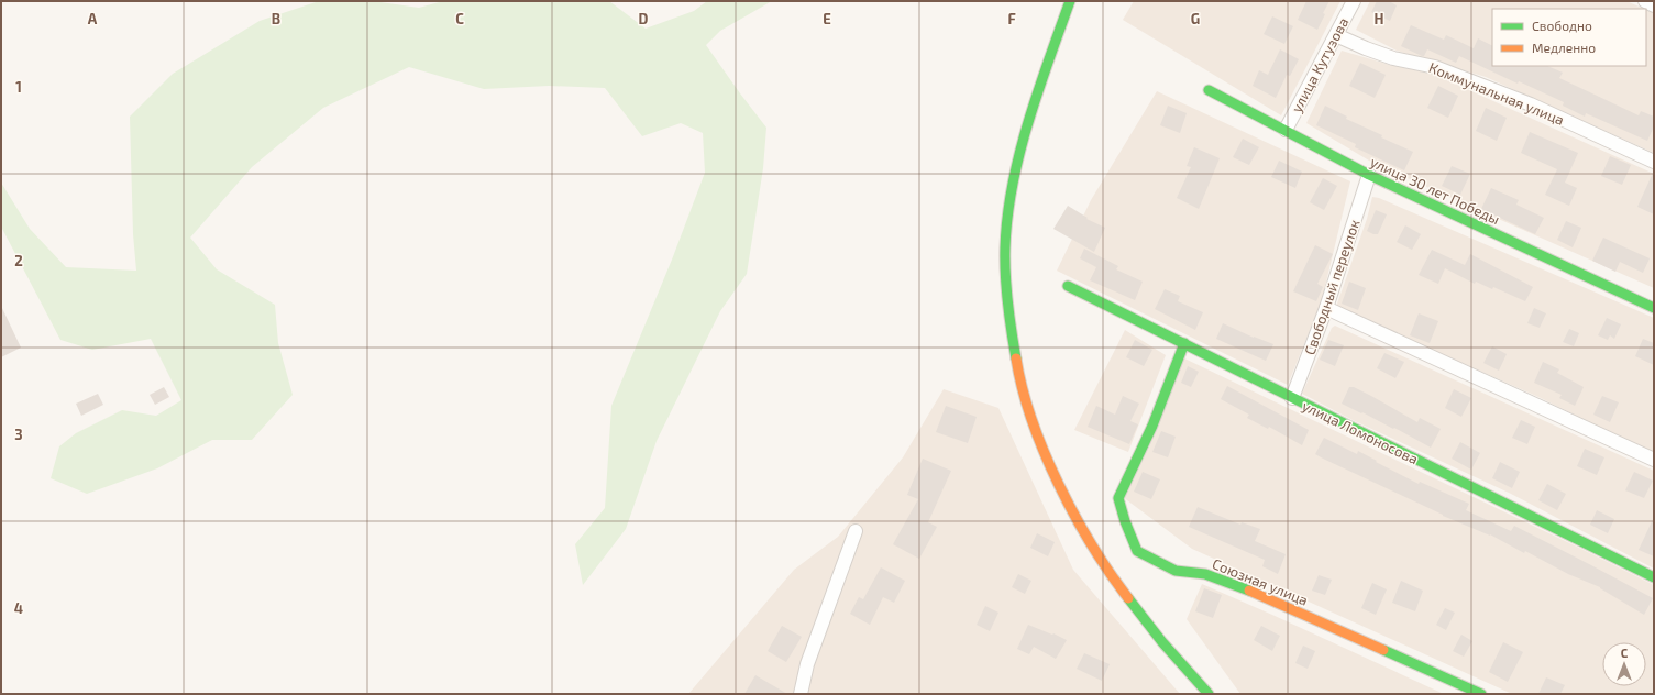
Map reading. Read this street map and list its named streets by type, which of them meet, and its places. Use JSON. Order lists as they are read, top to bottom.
{
  "streets": {
    "street": [
      "улица Кутузова",
      "Коммунальная улица",
      "улица 30 лет Победы",
      "Свободный переулок",
      "улица Ломоносова",
      "Союзная улица"
    ]
  },
  "crossings": [
    ["улица Кутузова", "Коммунальная улица"],
    ["улица Кутузова", "улица 30 лет Победы"],
    ["улица 30 лет Победы", "Свободный переулок"],
    ["Свободный переулок", "улица Ломоносова"],
    ["улица Ломоносова", "Союзная улица"]
  ],
  "legend": ["Свободно", "Медленно"],
  "north": "top",
  "grid": {
    "columns": [
      "A",
      "B",
      "C",
      "D",
      "E",
      "F",
      "G",
      "H"
    ],
    "rows": [
      "1",
      "2",
      "3",
      "4"
    ]
  }
}
